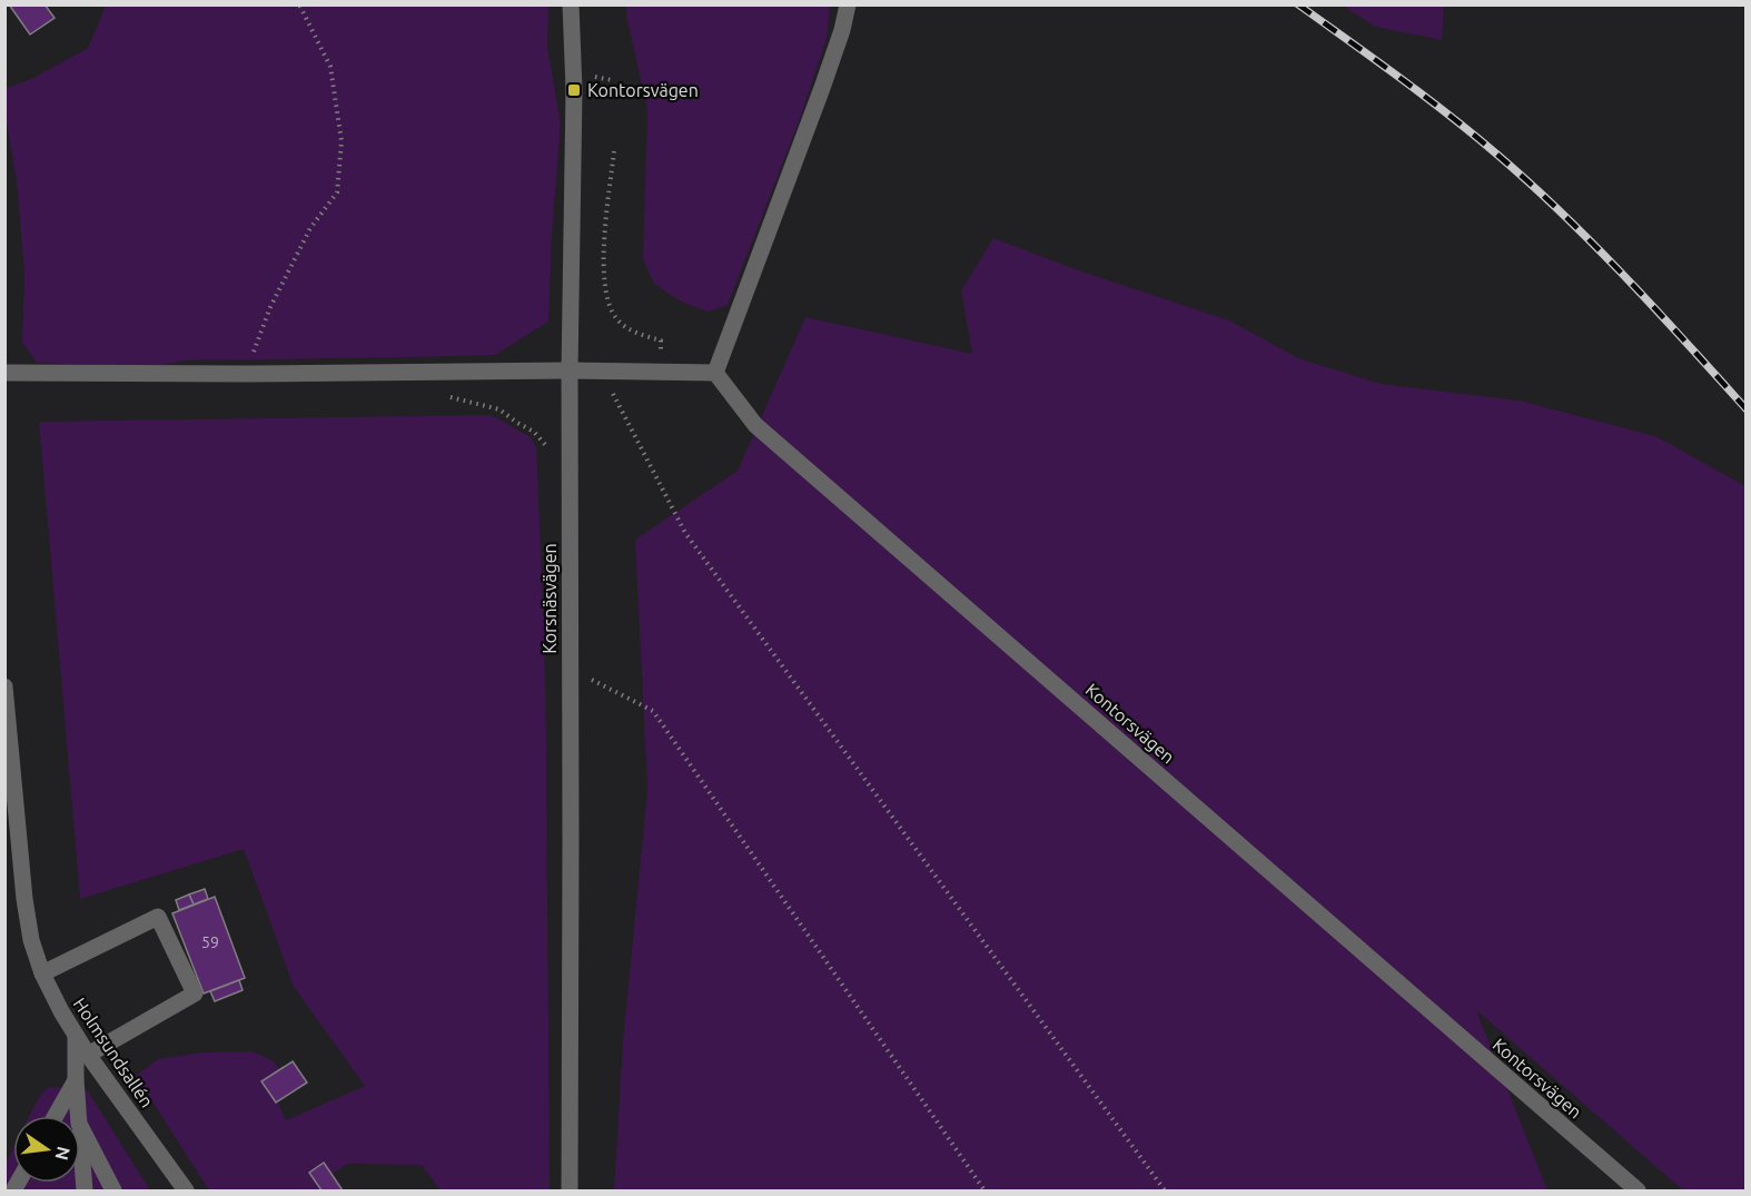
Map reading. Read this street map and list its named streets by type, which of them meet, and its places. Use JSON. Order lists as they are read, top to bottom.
{
  "streets": {
    "street": ["Korsnäsvägen", "Kontorsvägen", "Holmsundsallén"]
  },
  "places": {
    "transit": ["Kontorsvägen"]
  },
  "house_numbers": ["59"],
  "north": "right"
}
